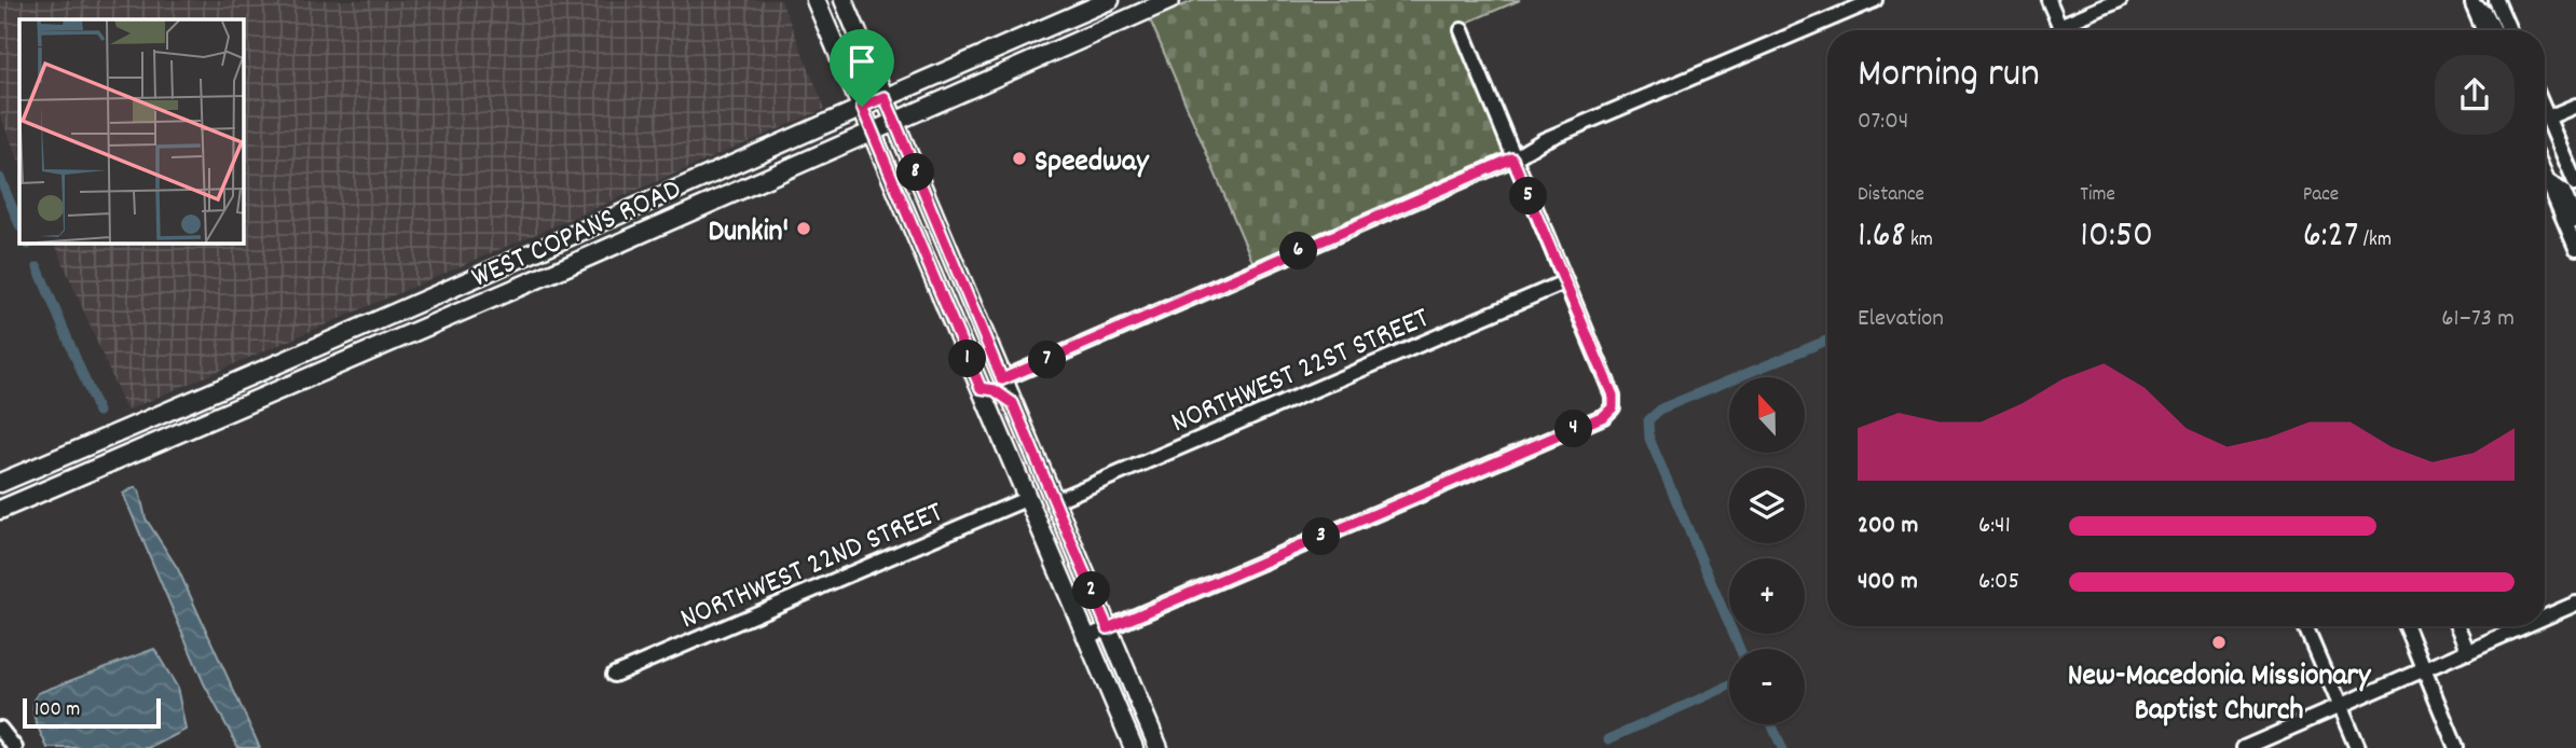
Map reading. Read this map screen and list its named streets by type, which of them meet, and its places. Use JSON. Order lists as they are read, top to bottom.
{
  "streets": {
    "main road": ["WEST COPANS ROAD"],
    "street": ["NORTHWEST 22ST STREET", "NORTHWEST 22ND STREET"]
  },
  "places": ["Speedway", "Dunkin'", "New-Macedonia Missionary Baptist Church"],
  "scale_bar": "100 m",
  "north": "top",
  "page": {
    "heading": ["Morning run", "07:04"],
    "pins": [
      "8",
      "5",
      "6",
      "1",
      "7",
      "4",
      "3",
      "2"
    ],
    "stats": [
      ["Distance", "1.68 km"],
      ["Time", "10:50"],
      ["Pace", "6:27 /km"]
    ],
    "chart": ["Elevation", "61–73 m"],
    "map_buttons": ["+", "−"],
    "list": [
      {
        "name": "200 m",
        "note": "6:41"
      },
      {
        "name": "400 m",
        "note": "6:05"
      }
    ],
    "scale": "100 m"
  }
}
